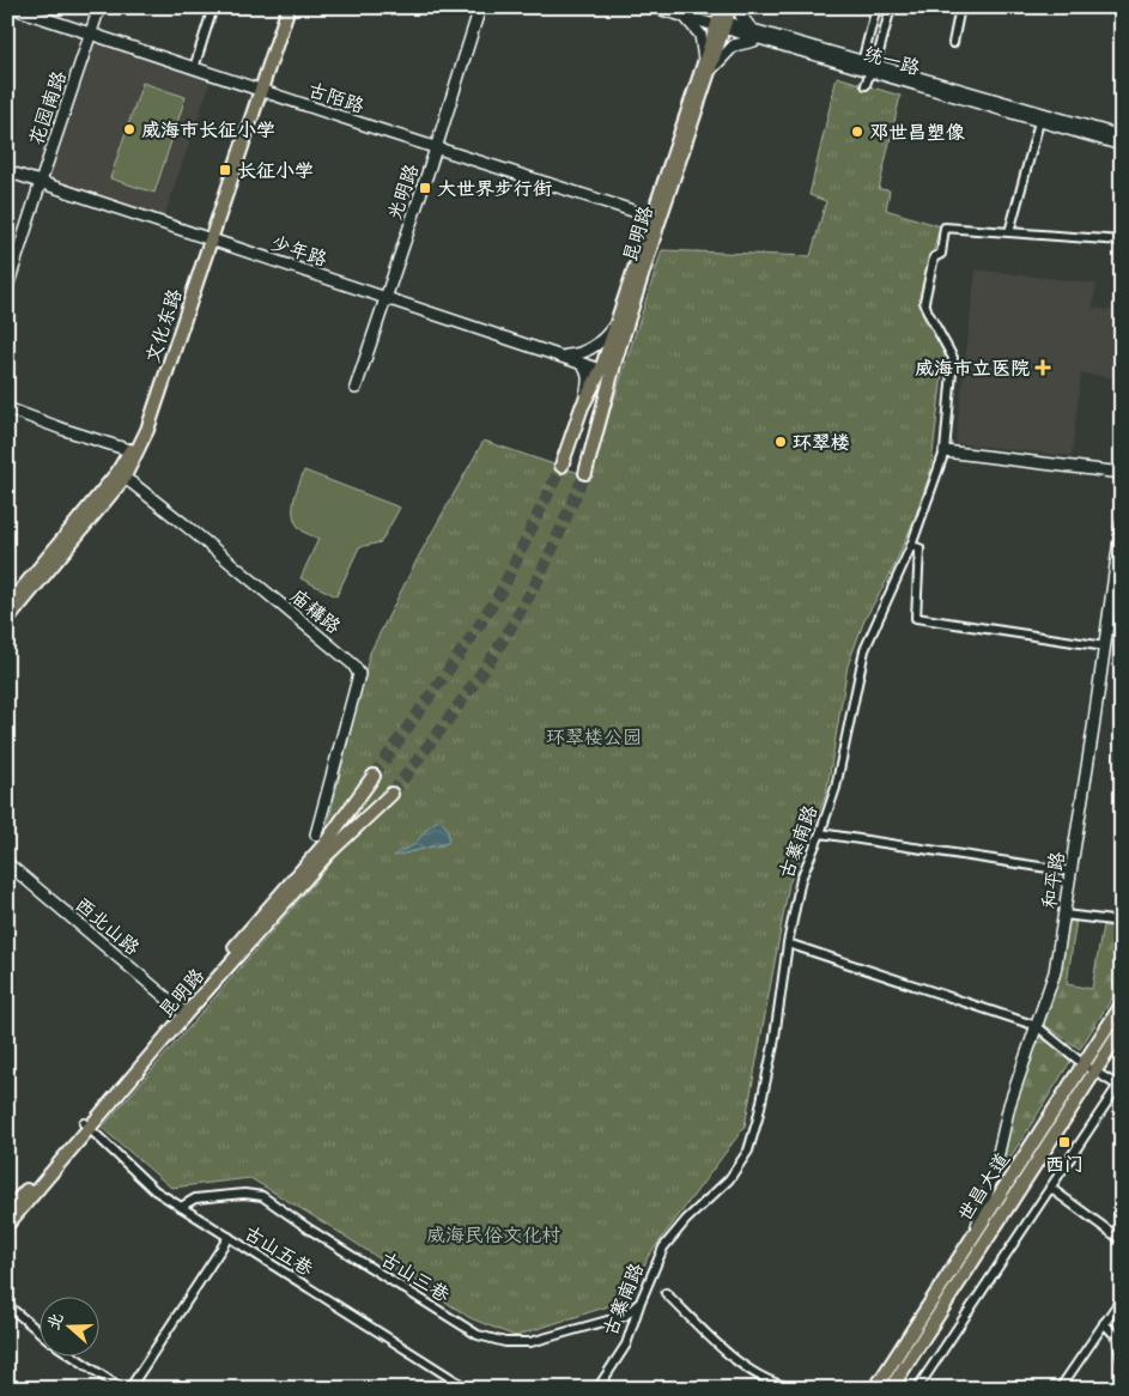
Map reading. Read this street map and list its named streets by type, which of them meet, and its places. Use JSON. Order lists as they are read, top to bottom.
{
  "streets": {
    "main road": ["昆明路", "文化东路", "世昌大道"],
    "street": [
      "统一路",
      "古陌路",
      "花园南路",
      "光明路",
      "少年路",
      "庙耩路",
      "古寨南路",
      "和平路",
      "西北山路",
      "古山五巷",
      "古山三巷"
    ]
  },
  "crossings": [
    ["统一路", "昆明路"],
    ["古陌路", "花园南路"],
    ["古陌路", "光明路"],
    ["古陌路", "昆明路"],
    ["古陌路", "文化东路"],
    ["花园南路", "少年路"],
    ["光明路", "少年路"],
    ["昆明路", "少年路"],
    ["昆明路", "西北山路"],
    ["昆明路", "古山五巷"],
    ["少年路", "文化东路"],
    ["文化东路", "庙耩路"],
    ["古寨南路", "古山三巷"],
    ["和平路", "世昌大道"],
    ["古山五巷", "古山三巷"]
  ],
  "parks": ["环翠楼公园", "威海民俗文化村"],
  "places": {
    "other": ["威海市长征小学", "邓世昌塑像", "环翠楼"],
    "transit": ["长征小学", "大世界步行街", "西门"],
    "health": ["威海市立医院"]
  },
  "north": "left"
}
